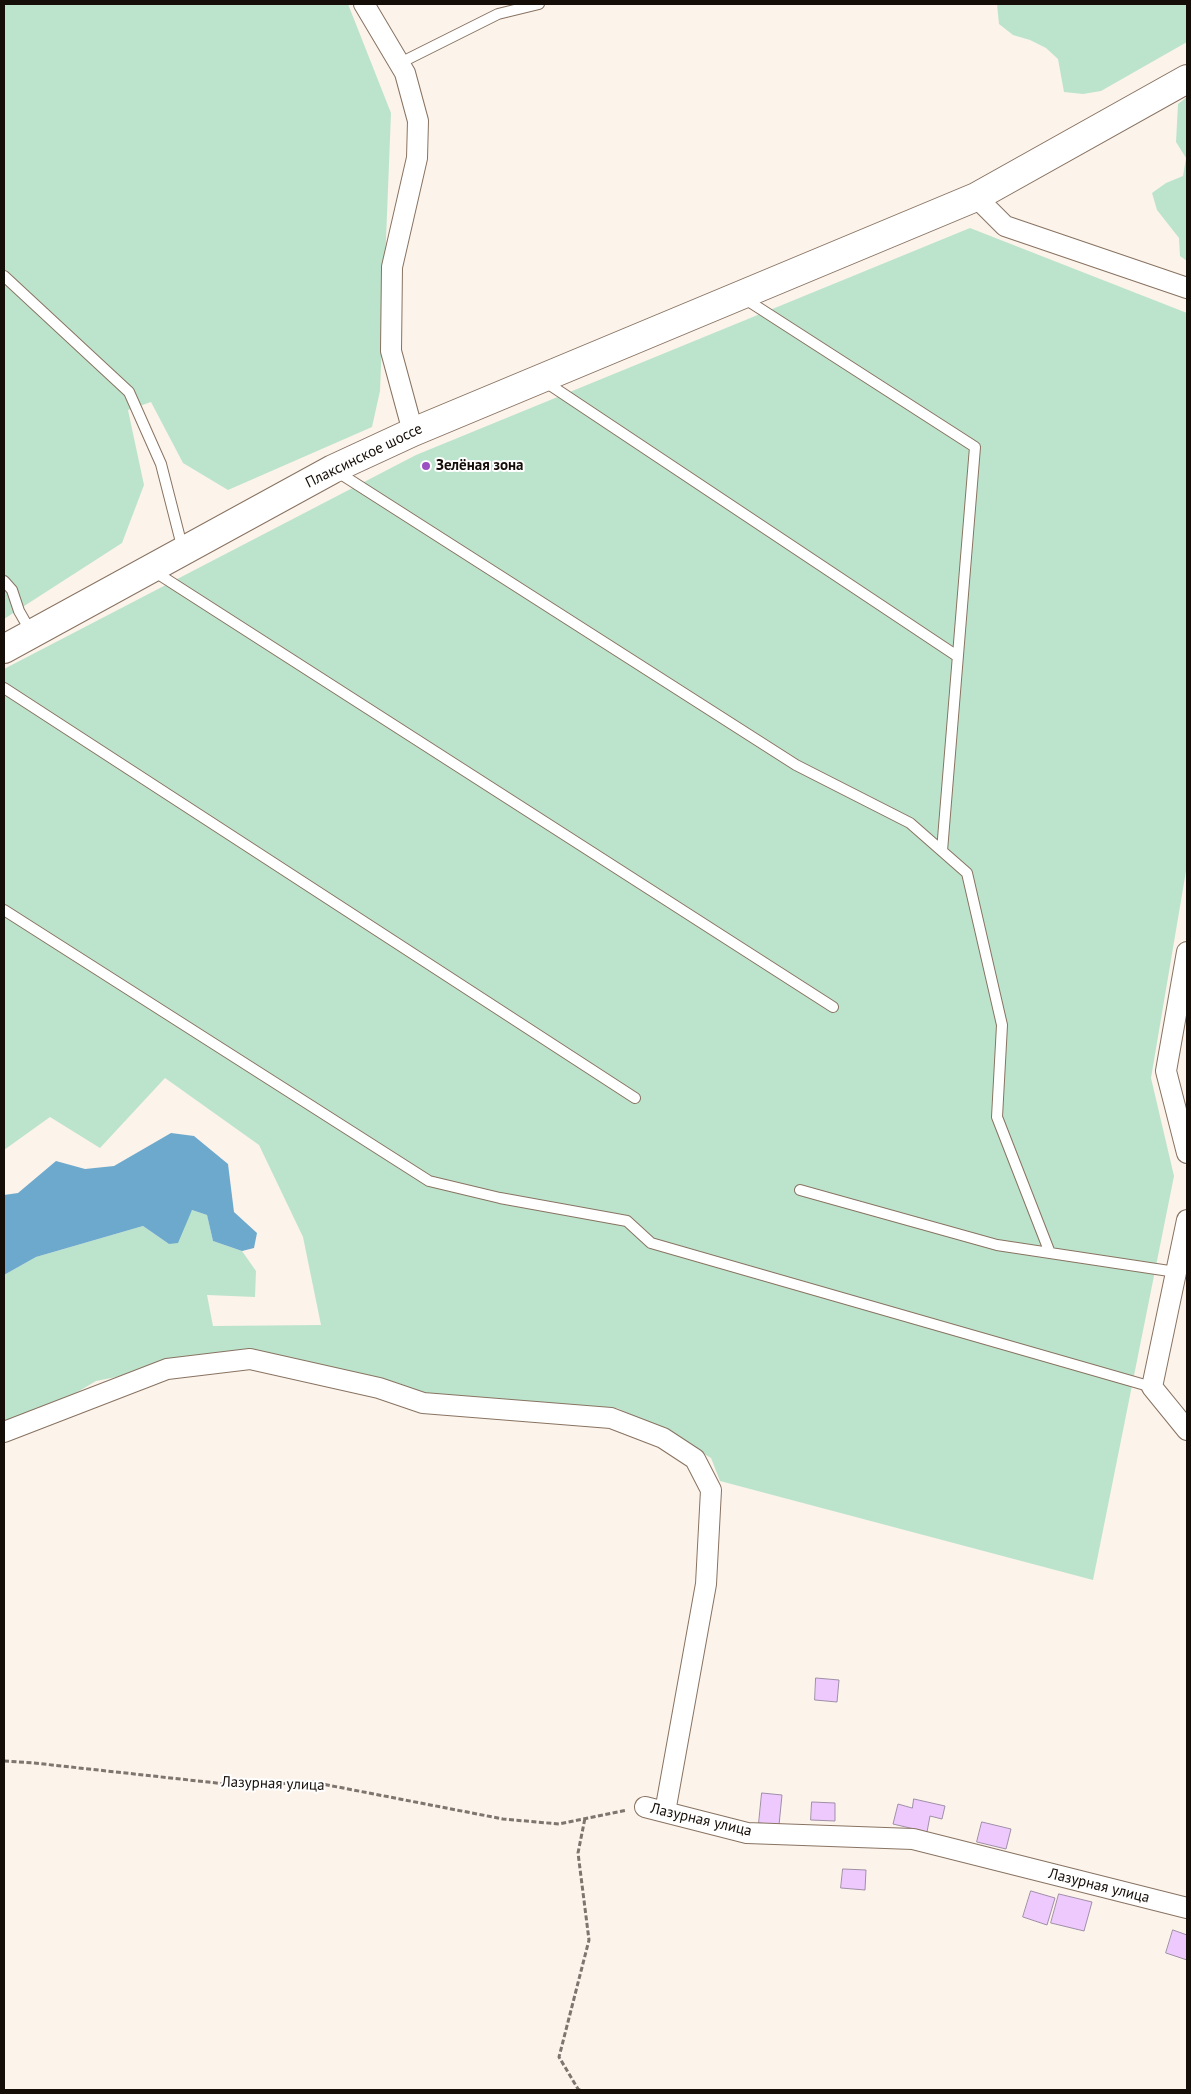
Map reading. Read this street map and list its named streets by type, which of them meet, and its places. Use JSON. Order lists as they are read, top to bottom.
{
  "streets": {
    "main road": ["Плаксинское шоссе"],
    "street": ["Лазурная улица"]
  },
  "places": ["Зелёная зона"]
}
